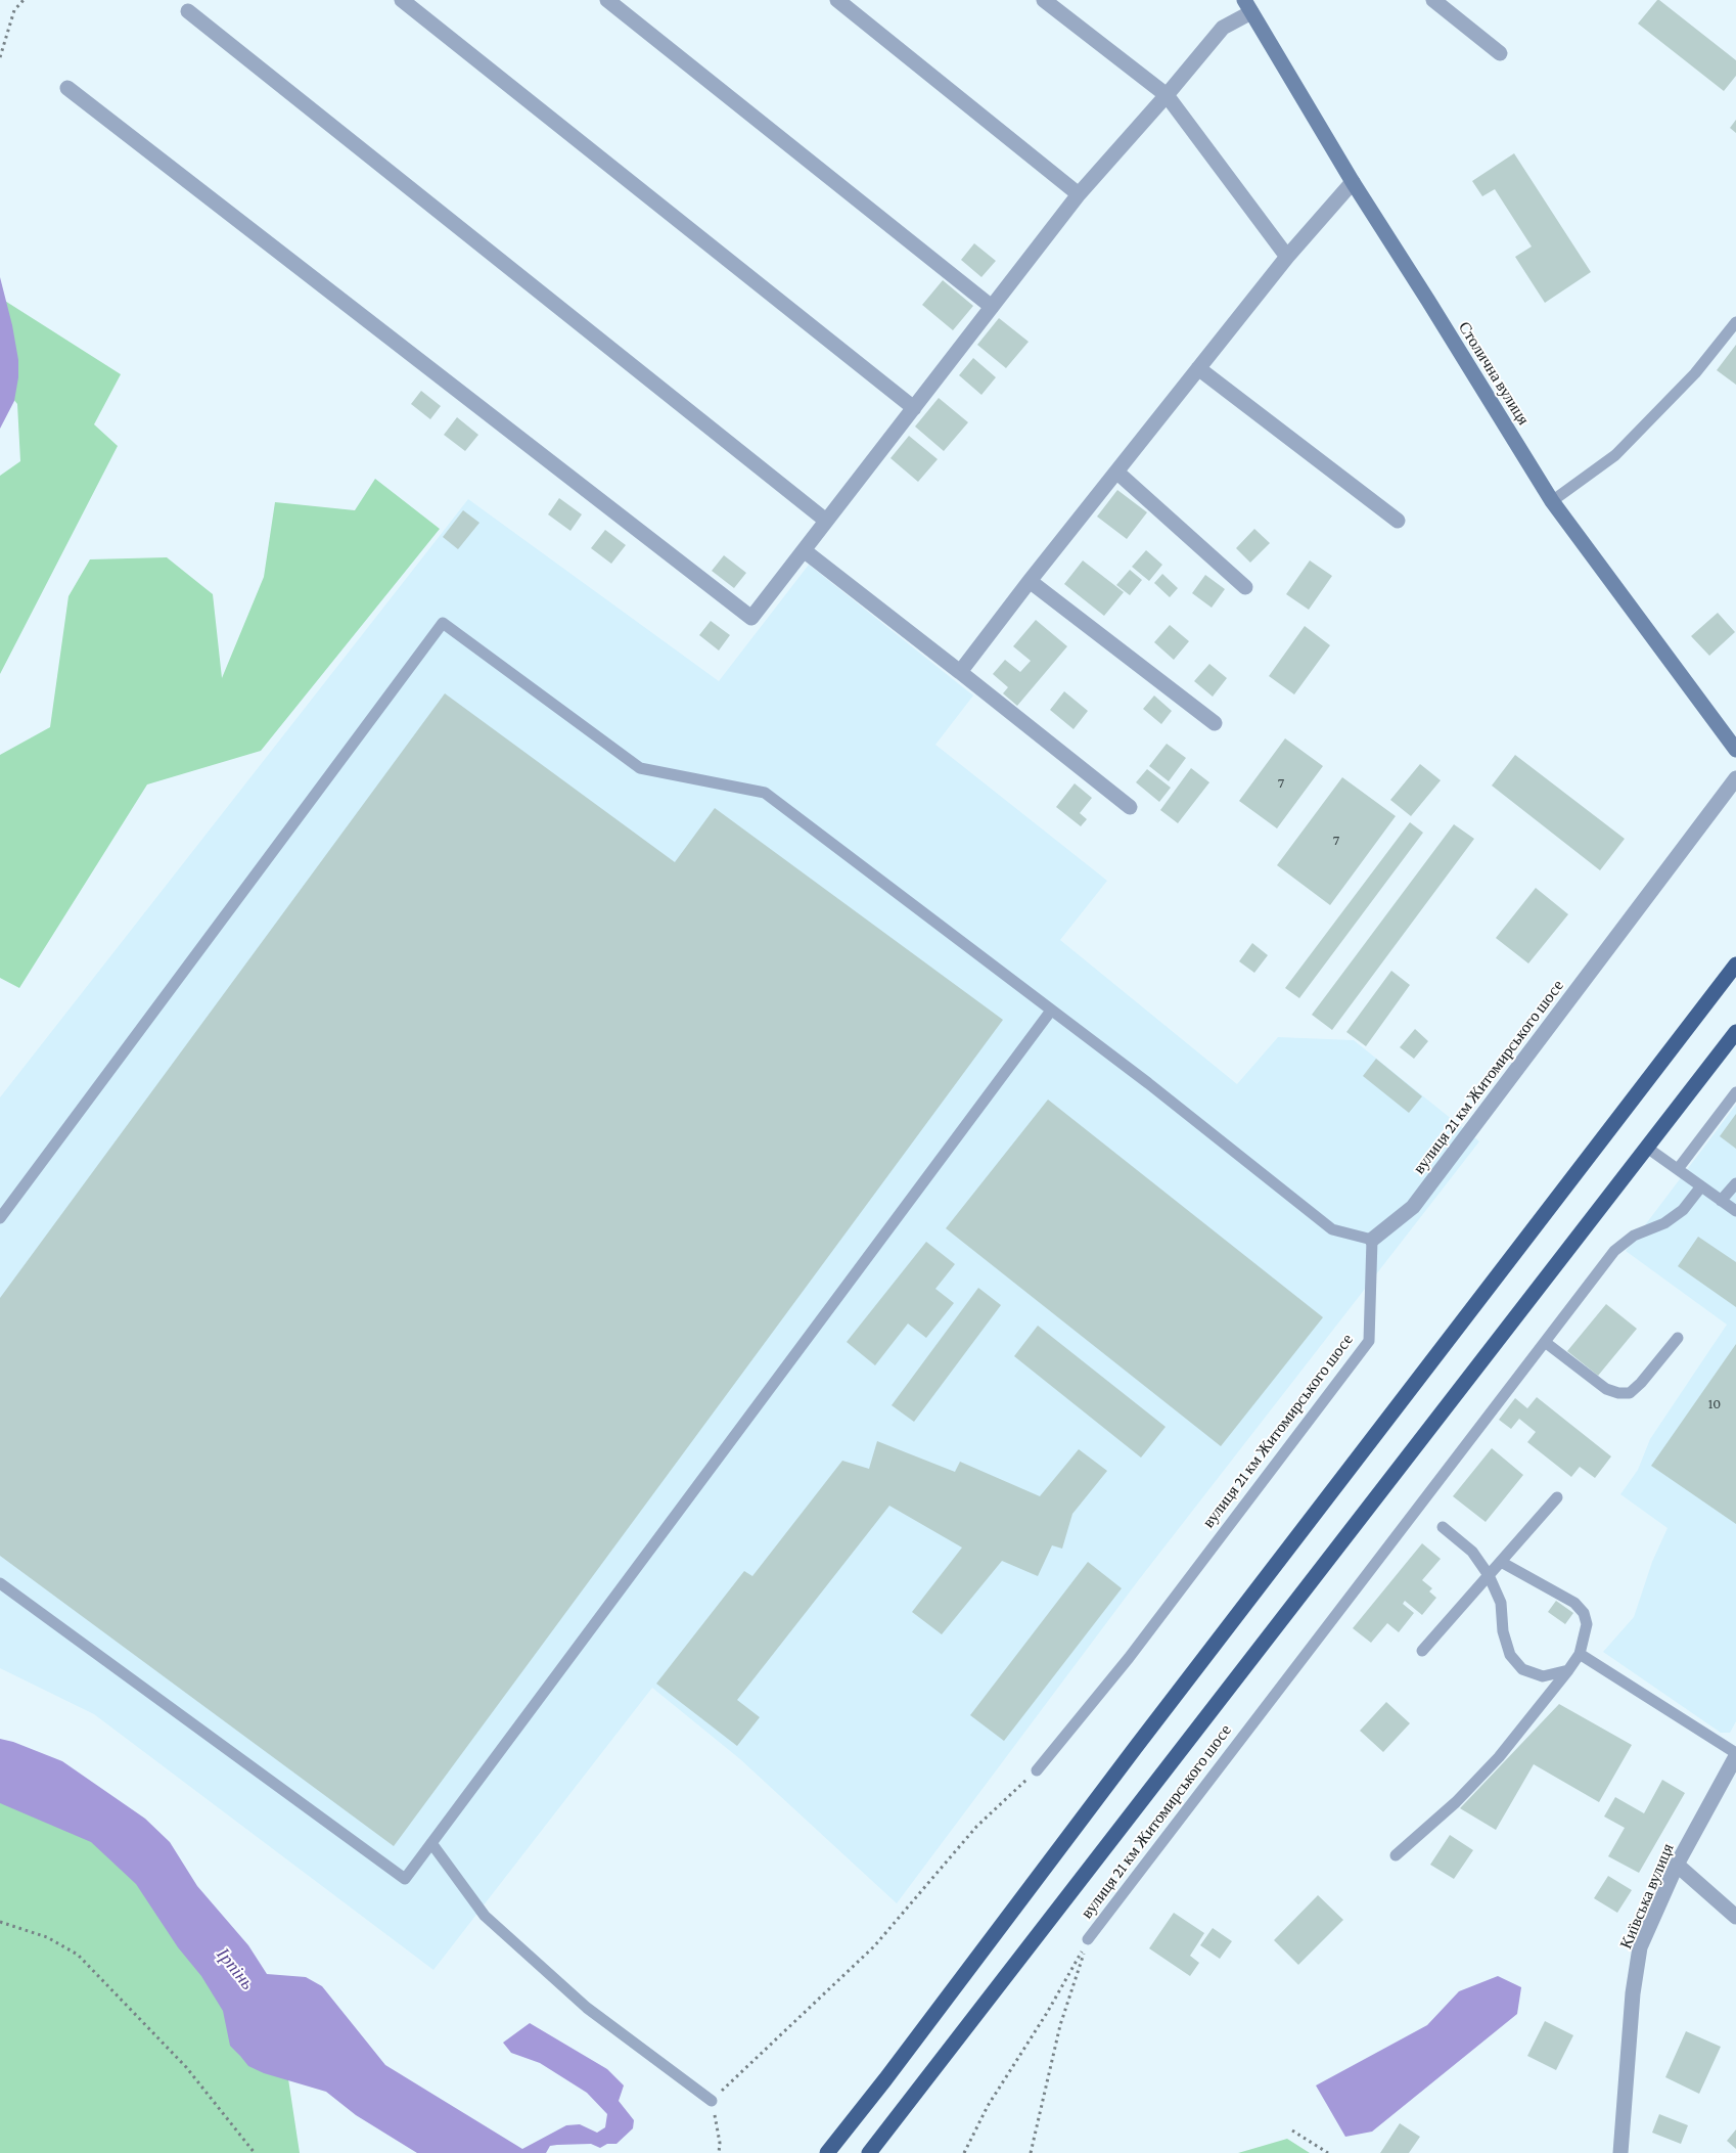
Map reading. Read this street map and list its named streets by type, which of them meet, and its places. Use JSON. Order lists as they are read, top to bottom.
{
  "streets": {
    "main road": ["Столична вулиця"],
    "street": ["вулиця 21 км Житомирського шосе", "Київська вулиця"]
  },
  "water": ["Ірпінь"],
  "house_numbers": ["7", "7", "10"]
}
